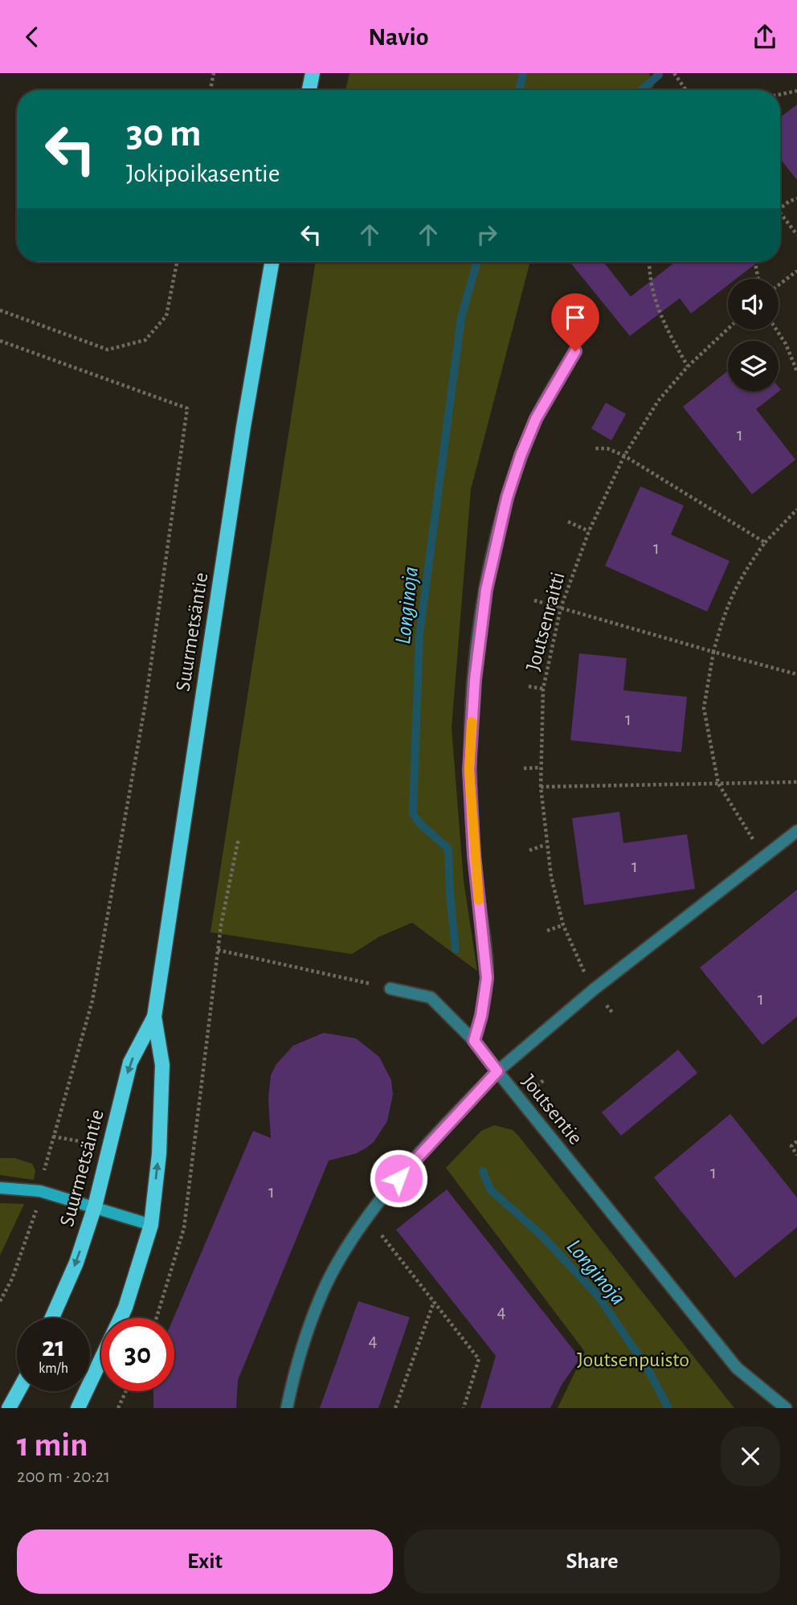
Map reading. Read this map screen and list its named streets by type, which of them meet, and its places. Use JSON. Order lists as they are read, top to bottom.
{
  "streets": {
    "main road": ["Suurmetsäntie"],
    "street": ["Joutsentie"],
    "path": ["Joutsenraitti"]
  },
  "water": ["Longinoja"],
  "parks": ["Joutsenpuisto"],
  "house_numbers": [
    "1",
    "1",
    "1",
    "1",
    "1",
    "1",
    "1",
    "4",
    "4"
  ],
  "page": {
    "header": "Navio",
    "turn": ["30 m", "Jokipoikasentie"],
    "speed": "21 km/h",
    "limit": "30",
    "heading": ["1 min", "200 m · 20:21"],
    "buttons": ["Exit", "Share"]
  }
}
